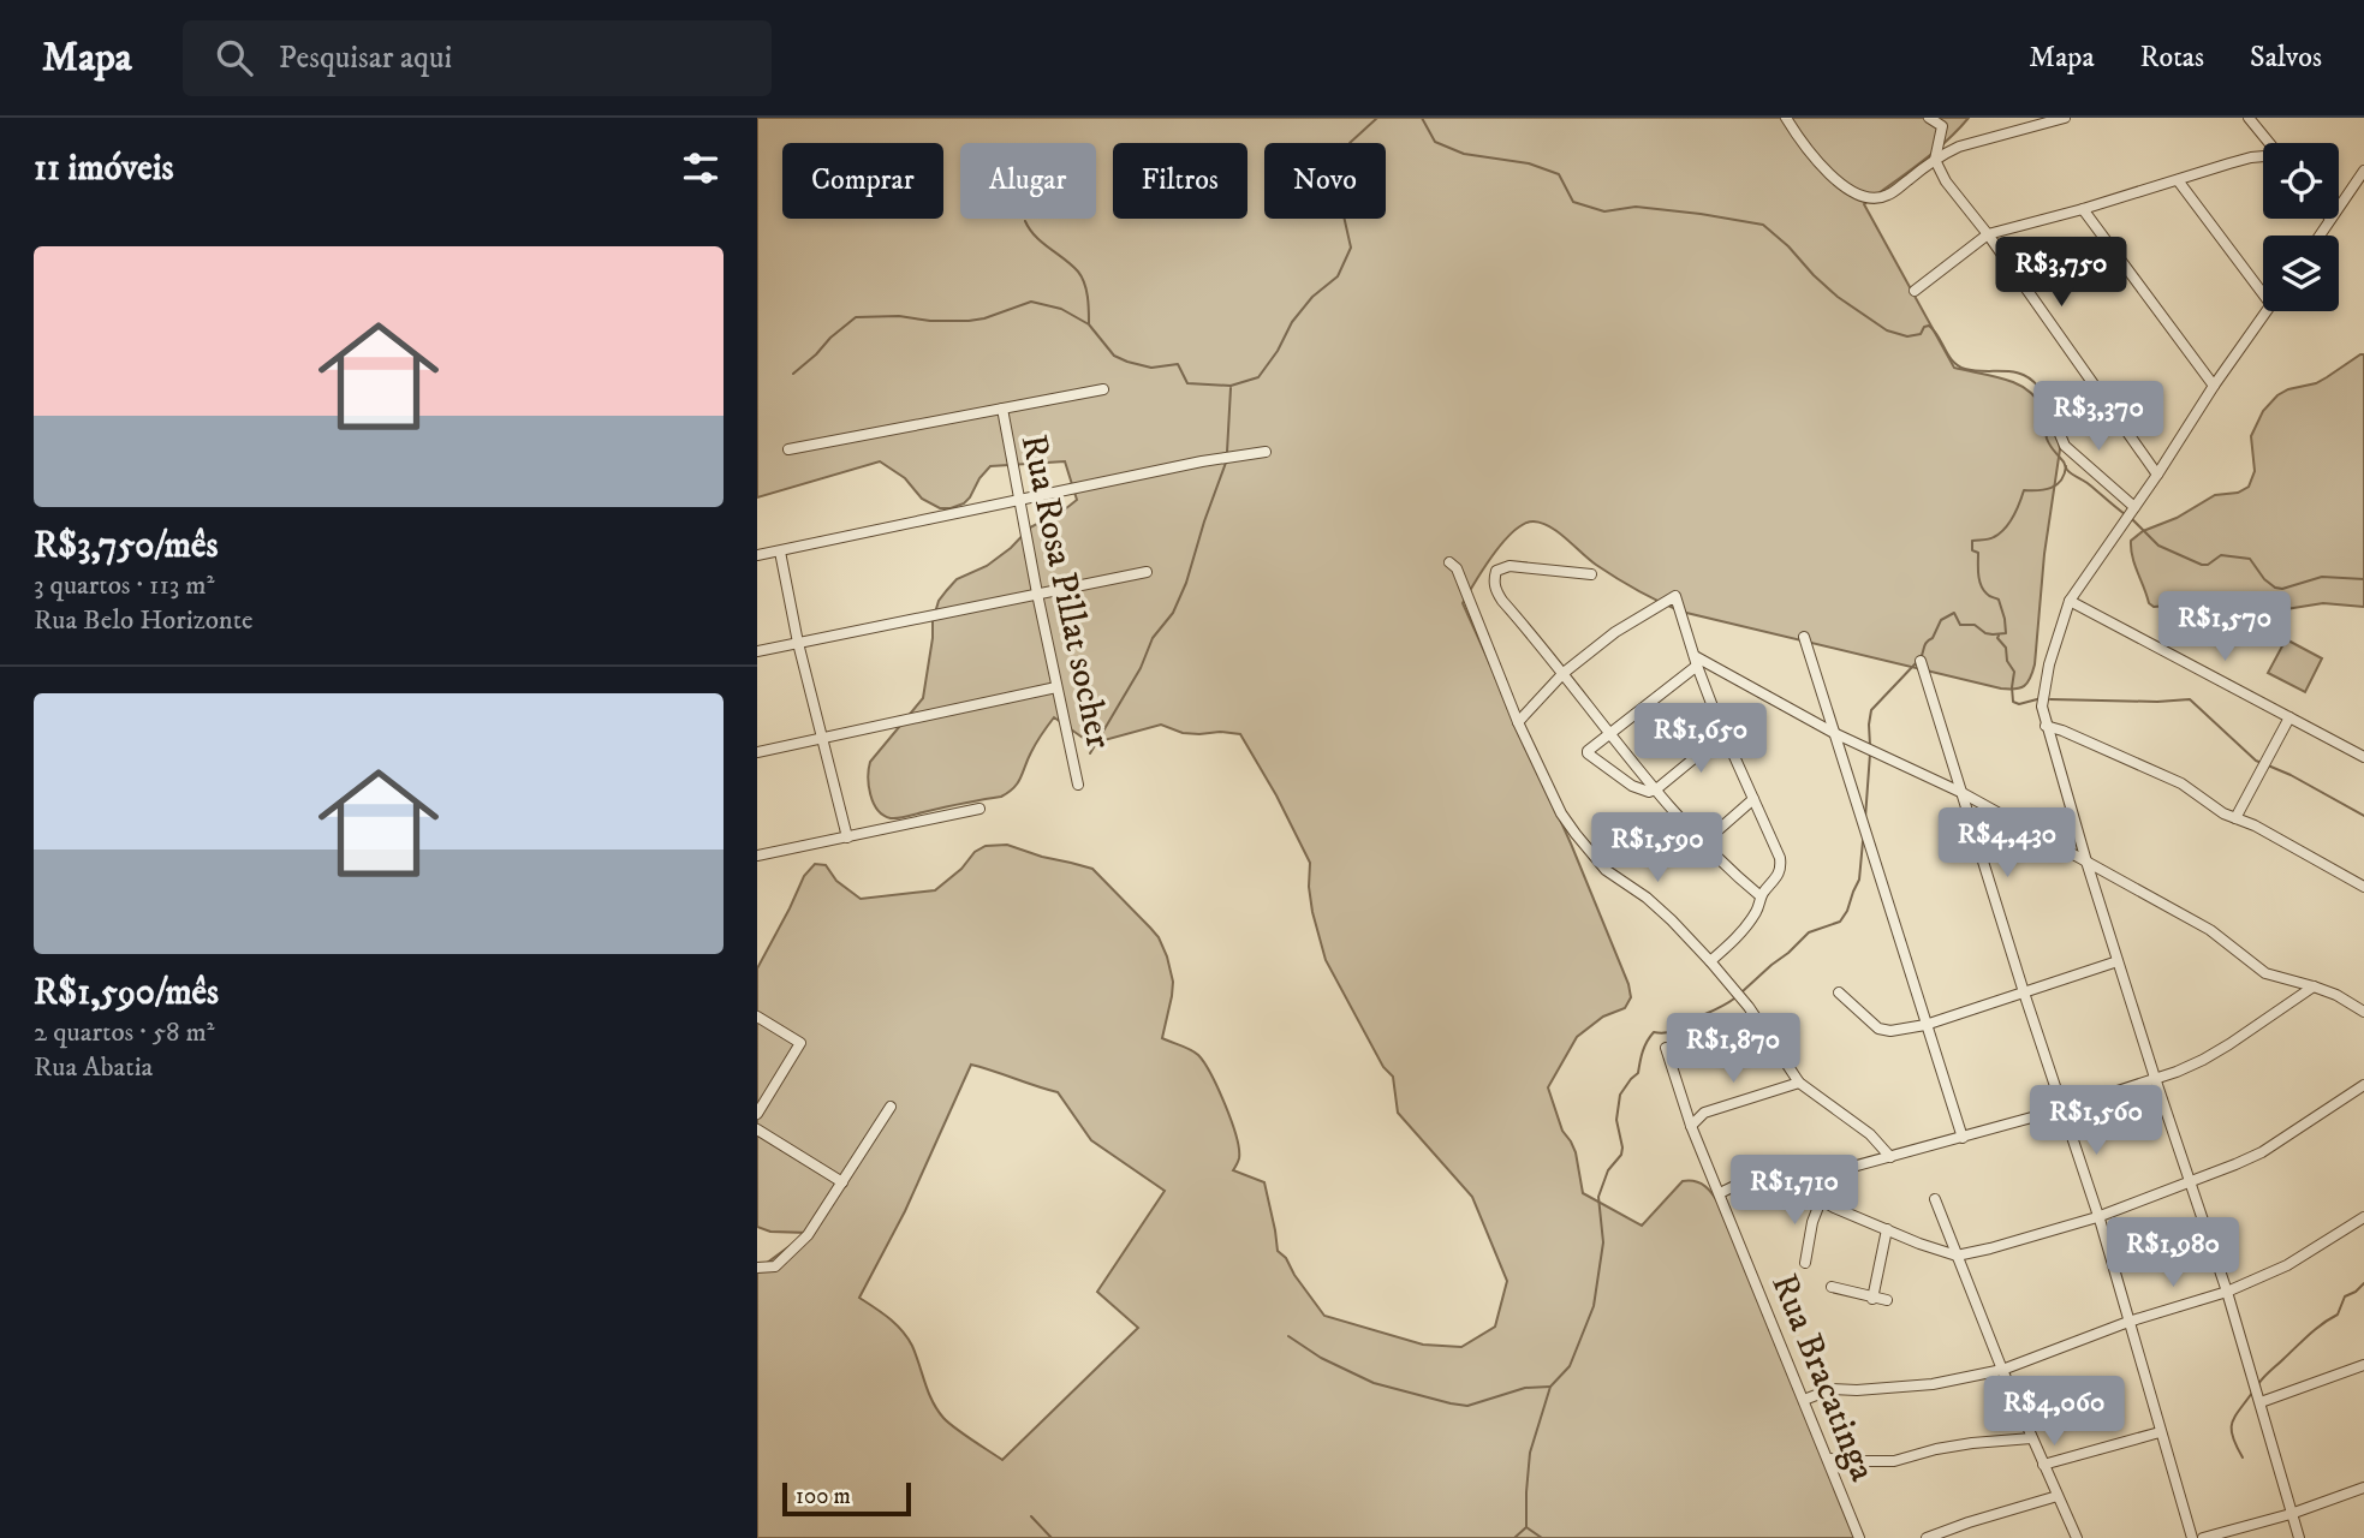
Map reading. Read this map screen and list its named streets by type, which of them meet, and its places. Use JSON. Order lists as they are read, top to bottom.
{
  "streets": {
    "street": ["Rua Rosa Pillat socher", "Rua Bracatinga"]
  },
  "scale_bar": "100 m",
  "page": {
    "header": "Mapa",
    "search": "Pesquisar aqui",
    "nav": ["Mapa", "Rotas", "Salvos"],
    "heading": "11 imóveis",
    "chip": [
      "Comprar",
      "Alugar",
      "Filtros",
      "Novo"
    ],
    "list": [
      {
        "name": "R$3,750/mês",
        "note": "3 quartos · 113 m² · Rua Belo Horizonte"
      },
      {
        "name": "R$1,590/mês",
        "note": "2 quartos · 58 m² · Rua Abatia"
      }
    ],
    "price": [
      "R$3,750",
      "R$3,370",
      "R$1,570",
      "R$1,650",
      "R$4,430",
      "R$1,590",
      "R$1,870",
      "R$1,560",
      "R$1,710",
      "R$1,980",
      "R$4,060"
    ],
    "scale": "100 m"
  }
}
